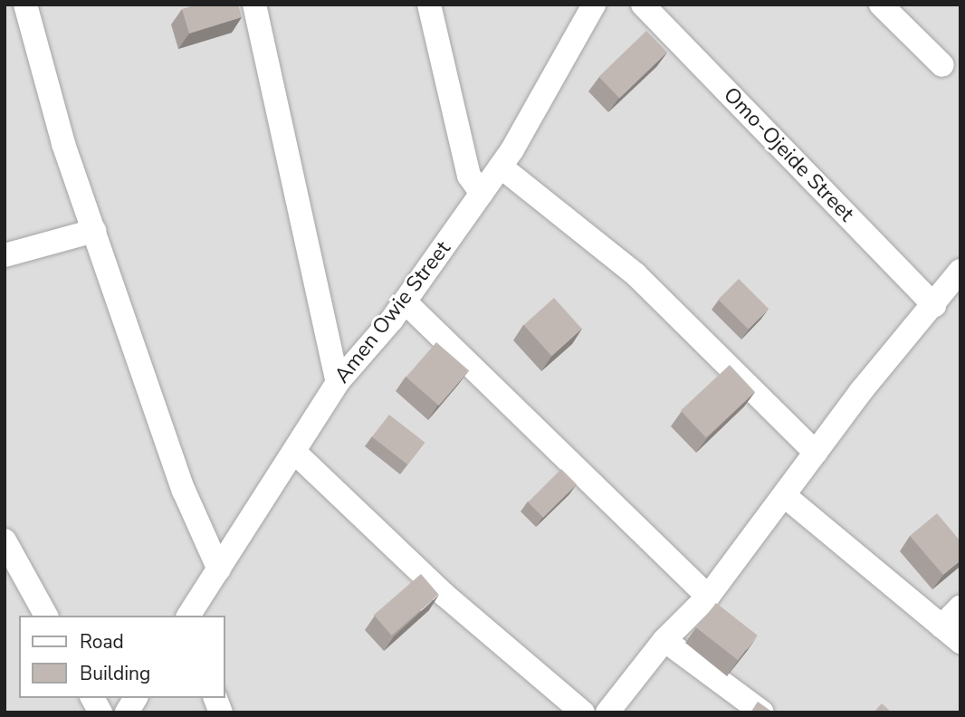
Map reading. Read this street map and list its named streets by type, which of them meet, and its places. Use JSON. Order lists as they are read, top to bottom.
{
  "streets": {
    "street": ["Omo-Ojeide Street", "Amen Owie Street"]
  },
  "legend": ["Road", "Building"]
}
